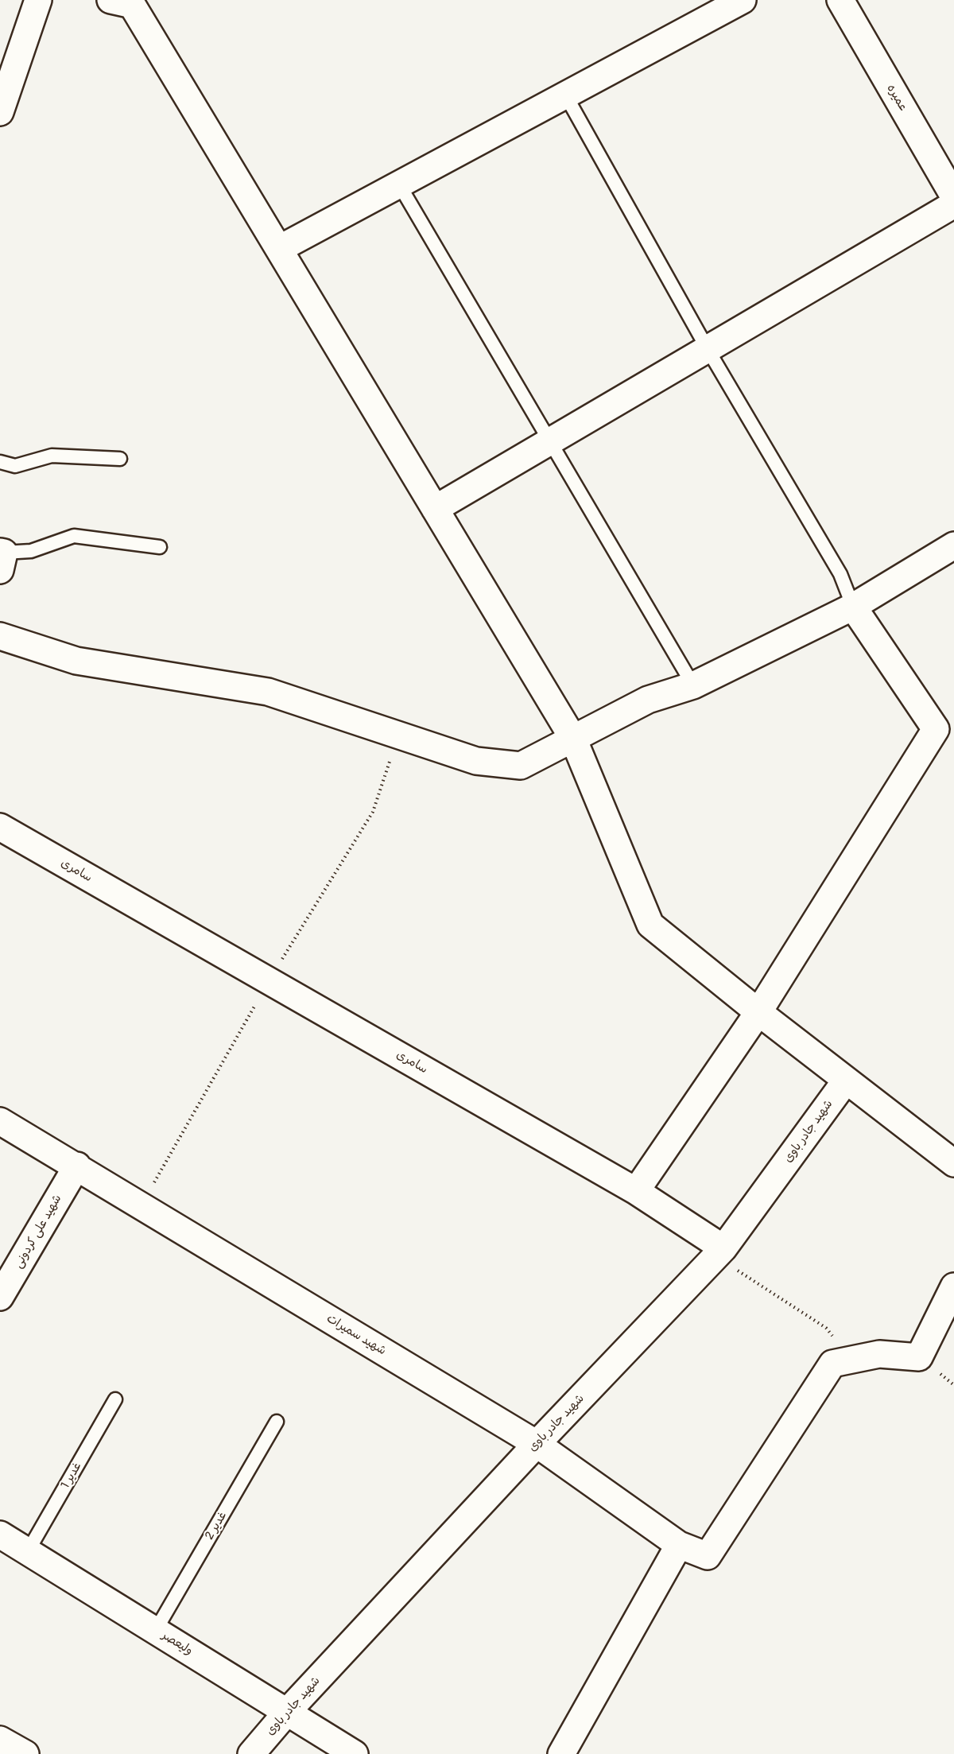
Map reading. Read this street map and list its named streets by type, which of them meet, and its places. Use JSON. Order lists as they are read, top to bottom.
{
  "streets": {
    "street": [
      "عمیره",
      "سامری",
      "شهید جادر باوی",
      "شهید علی کردونی",
      "شهید سمیرات",
      "ولیعصر"
    ],
    "lane": ["غدیر 1", "غدیر 2"]
  },
  "crossings": [
    ["سامری", "شهید جادر باوی"],
    ["شهید جادر باوی", "شهید سمیرات"],
    ["شهید جادر باوی", "ولیعصر"],
    ["شهید علی کردونی", "شهید سمیرات"],
    ["غدیر 1", "ولیعصر"],
    ["غدیر 2", "ولیعصر"]
  ]
}
